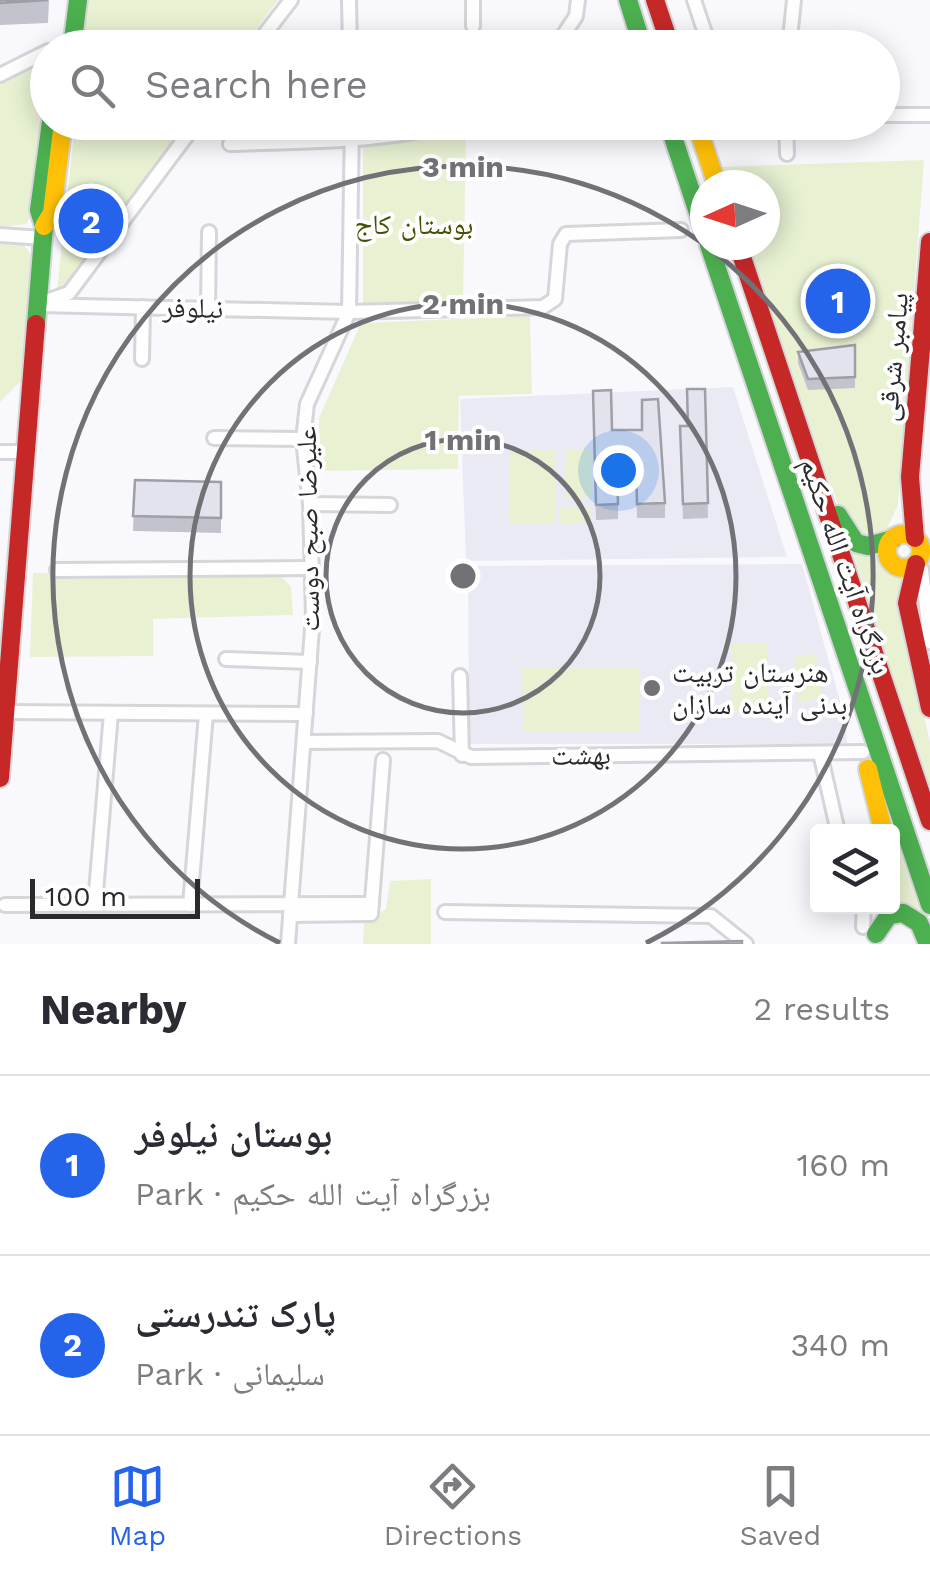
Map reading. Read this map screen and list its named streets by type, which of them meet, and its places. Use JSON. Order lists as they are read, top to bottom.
{
  "streets": {
    "main road": ["پیامبر شرقی", "بزرگراه آیت الله حکیم"],
    "street": ["نیلوفر", "علیرضا صبح دوست", "بهشت"]
  },
  "crossings": [
    ["نیلوفر", "علیرضا صبح دوست"],
    ["علیرضا صبح دوست", "بهشت"]
  ],
  "parks": ["بوستان کاج"],
  "places": ["هنرستان تربیت بدنی آینده سازان"],
  "scale_bar": "100 m",
  "north": "left",
  "page": {
    "search": "Search here",
    "pins": ["2", "1"],
    "scale": "100 m",
    "heading": ["Nearby", "2 results"],
    "list": [
      {
        "mark": "1",
        "name": "بوستان نیلوفر",
        "note": "Park · بزرگراه آیت الله حکیم",
        "value": "160 m"
      },
      {
        "mark": "2",
        "name": "پارک تندرستی",
        "note": "Park · سلیمانی",
        "value": "340 m"
      }
    ],
    "nav": ["Map", "Directions", "Saved"]
  },
  "rings": ["3 min", "2 min", "1 min"]
}
